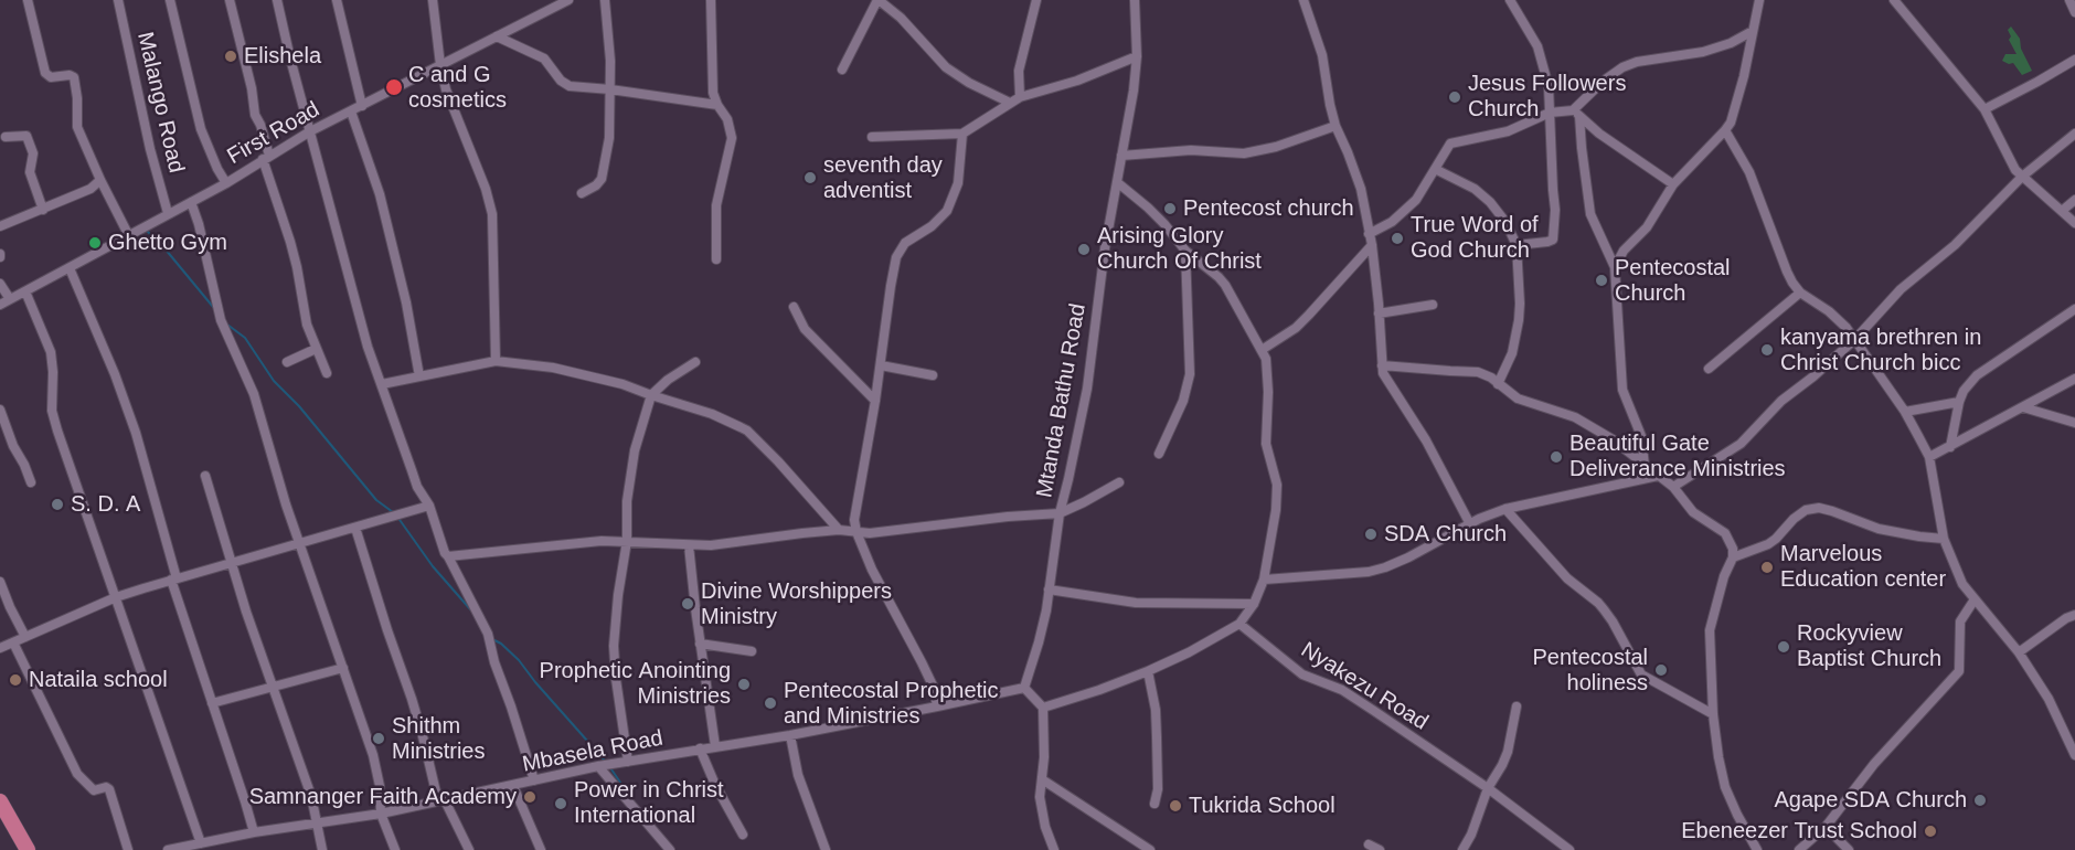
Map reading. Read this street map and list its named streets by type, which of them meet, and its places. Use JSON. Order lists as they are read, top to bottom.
{
  "streets": {
    "street": [
      "Malango Road",
      "First Road",
      "Mtanda Bathu Road",
      "Nyakezu Road",
      "Mbasela Road"
    ]
  },
  "crossings": [
    ["Malango Road", "First Road"],
    ["Mtanda Bathu Road", "Mbasela Road"]
  ],
  "places": [
    "Elishela",
    "C and G cosmetics",
    "Jesus Followers Church",
    "seventh day adventist",
    "Pentecost church",
    "True Word of God Church",
    "Ghetto Gym",
    "Arising Glory Church Of Christ",
    "Pentecostal Church",
    "kanyama brethren in Christ Church bicc",
    "Beautiful Gate Deliverance Ministries",
    "S. D. A",
    "SDA Church",
    "Marvelous Education center",
    "Divine Worshippers Ministry",
    "Rockyview Baptist Church",
    "Pentecostal holiness",
    "Nataila school",
    "Prophetic Anointing Ministries",
    "Pentecostal Prophetic and Ministries",
    "Shithm Ministries",
    "Samnanger Faith Academy",
    "Agape SDA Church",
    "Power in Christ International",
    "Tukrida School",
    "Ebeneezer Trust School"
  ]
}
